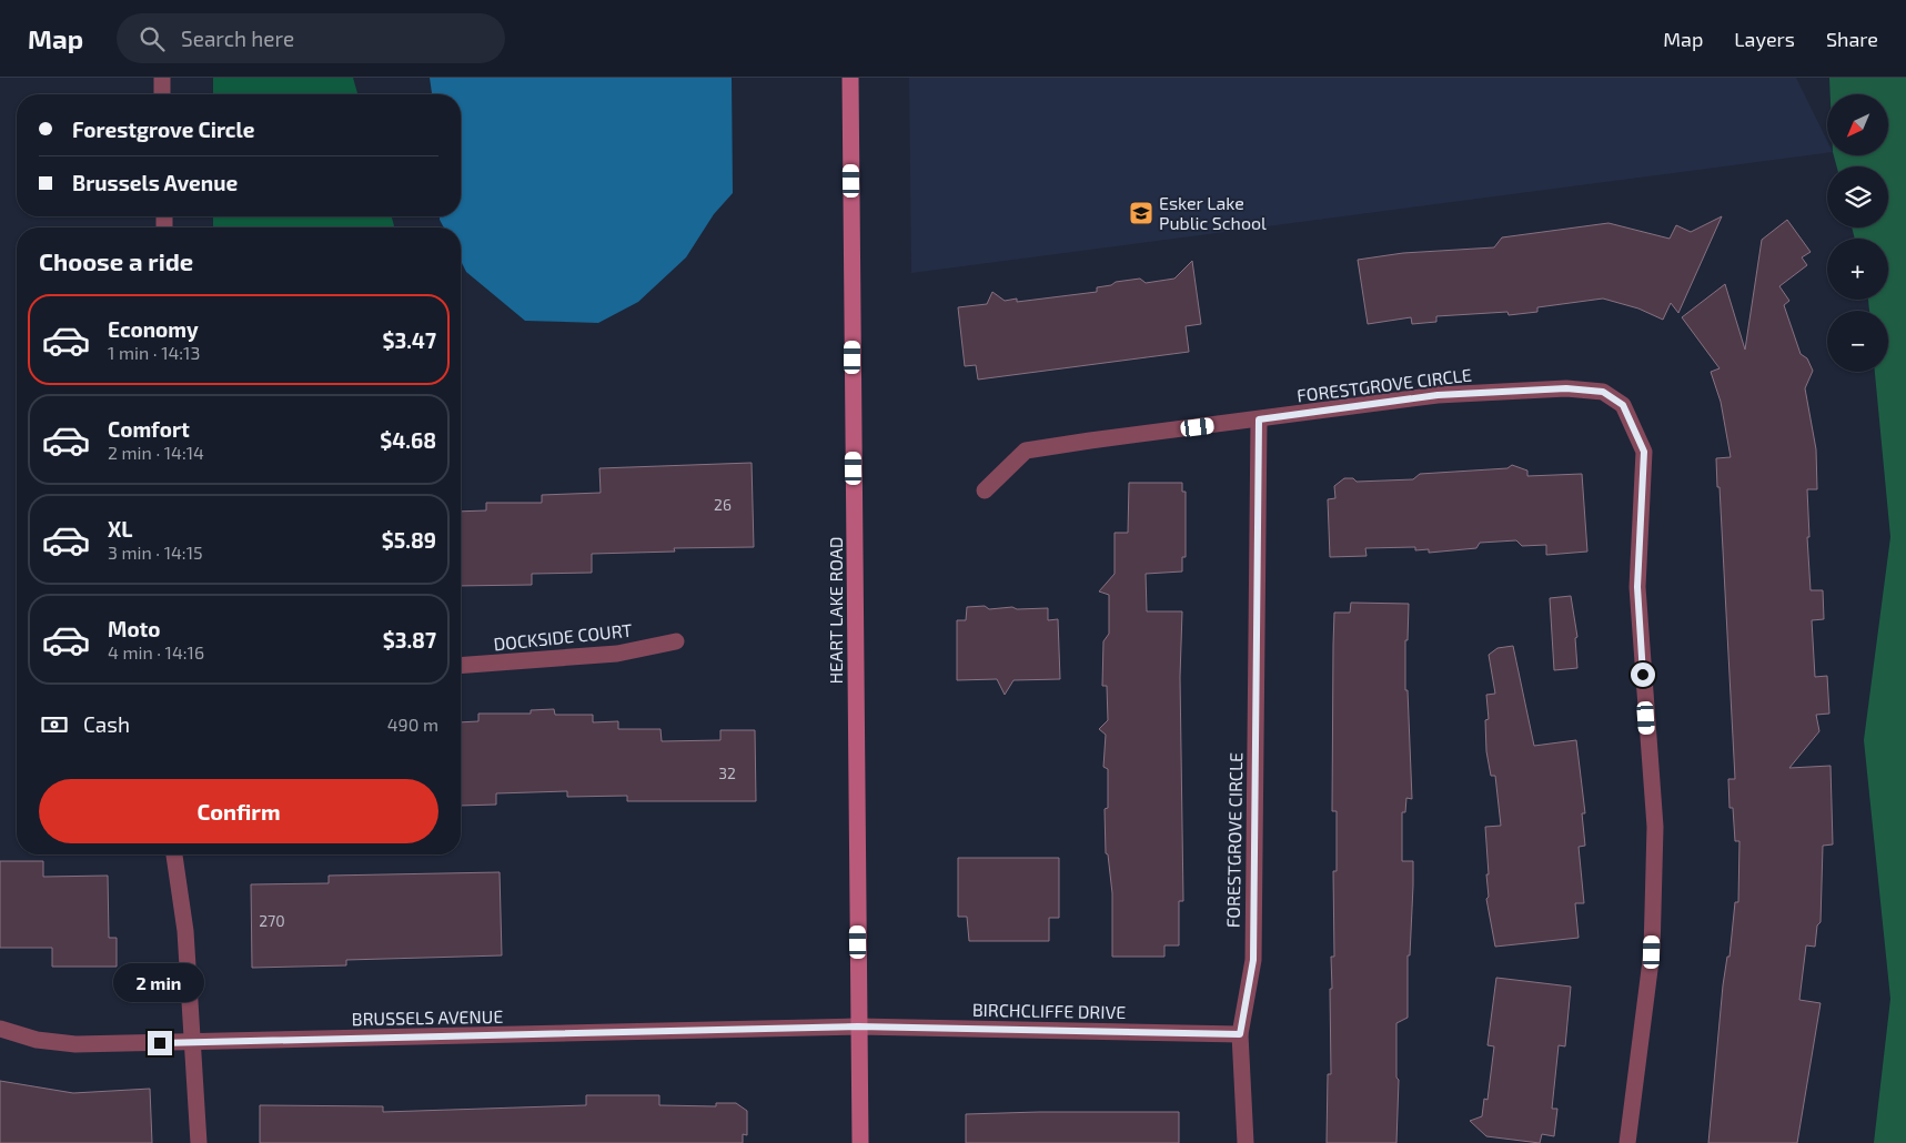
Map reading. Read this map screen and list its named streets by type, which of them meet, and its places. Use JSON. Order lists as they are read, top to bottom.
{
  "streets": {
    "street": [
      "FORESTGROVE CIRCLE",
      "HEART LAKE ROAD",
      "DOCKSIDE COURT",
      "BIRCHCLIFFE DRIVE",
      "BRUSSELS AVENUE"
    ]
  },
  "crossings": [
    ["FORESTGROVE CIRCLE", "BIRCHCLIFFE DRIVE"],
    ["HEART LAKE ROAD", "BIRCHCLIFFE DRIVE"],
    ["HEART LAKE ROAD", "BRUSSELS AVENUE"],
    ["BIRCHCLIFFE DRIVE", "BRUSSELS AVENUE"]
  ],
  "places": {
    "school or university": ["Esker Lake Public School"]
  },
  "house_numbers": ["26", "32", "270"],
  "north": "bottom left",
  "page": {
    "header": "Map",
    "search": "Search here",
    "nav": ["Map", "Layers", "Share"],
    "map_buttons": ["+", "−"],
    "banner": ["Forestgrove Circle", "Brussels Avenue"],
    "heading": "Choose a ride",
    "list": [
      {
        "name": "Economy",
        "note": "1 min · 14:13",
        "value": "$3.47"
      },
      {
        "name": "Comfort",
        "note": "2 min · 14:14",
        "value": "$4.68"
      },
      {
        "name": "XL",
        "note": "3 min · 14:15",
        "value": "$5.89"
      },
      {
        "name": "Moto",
        "note": "4 min · 14:16",
        "value": "$3.87"
      }
    ],
    "pay": ["Cash", "490 m"],
    "buttons": "Confirm",
    "bubble": "2 min"
  }
}
